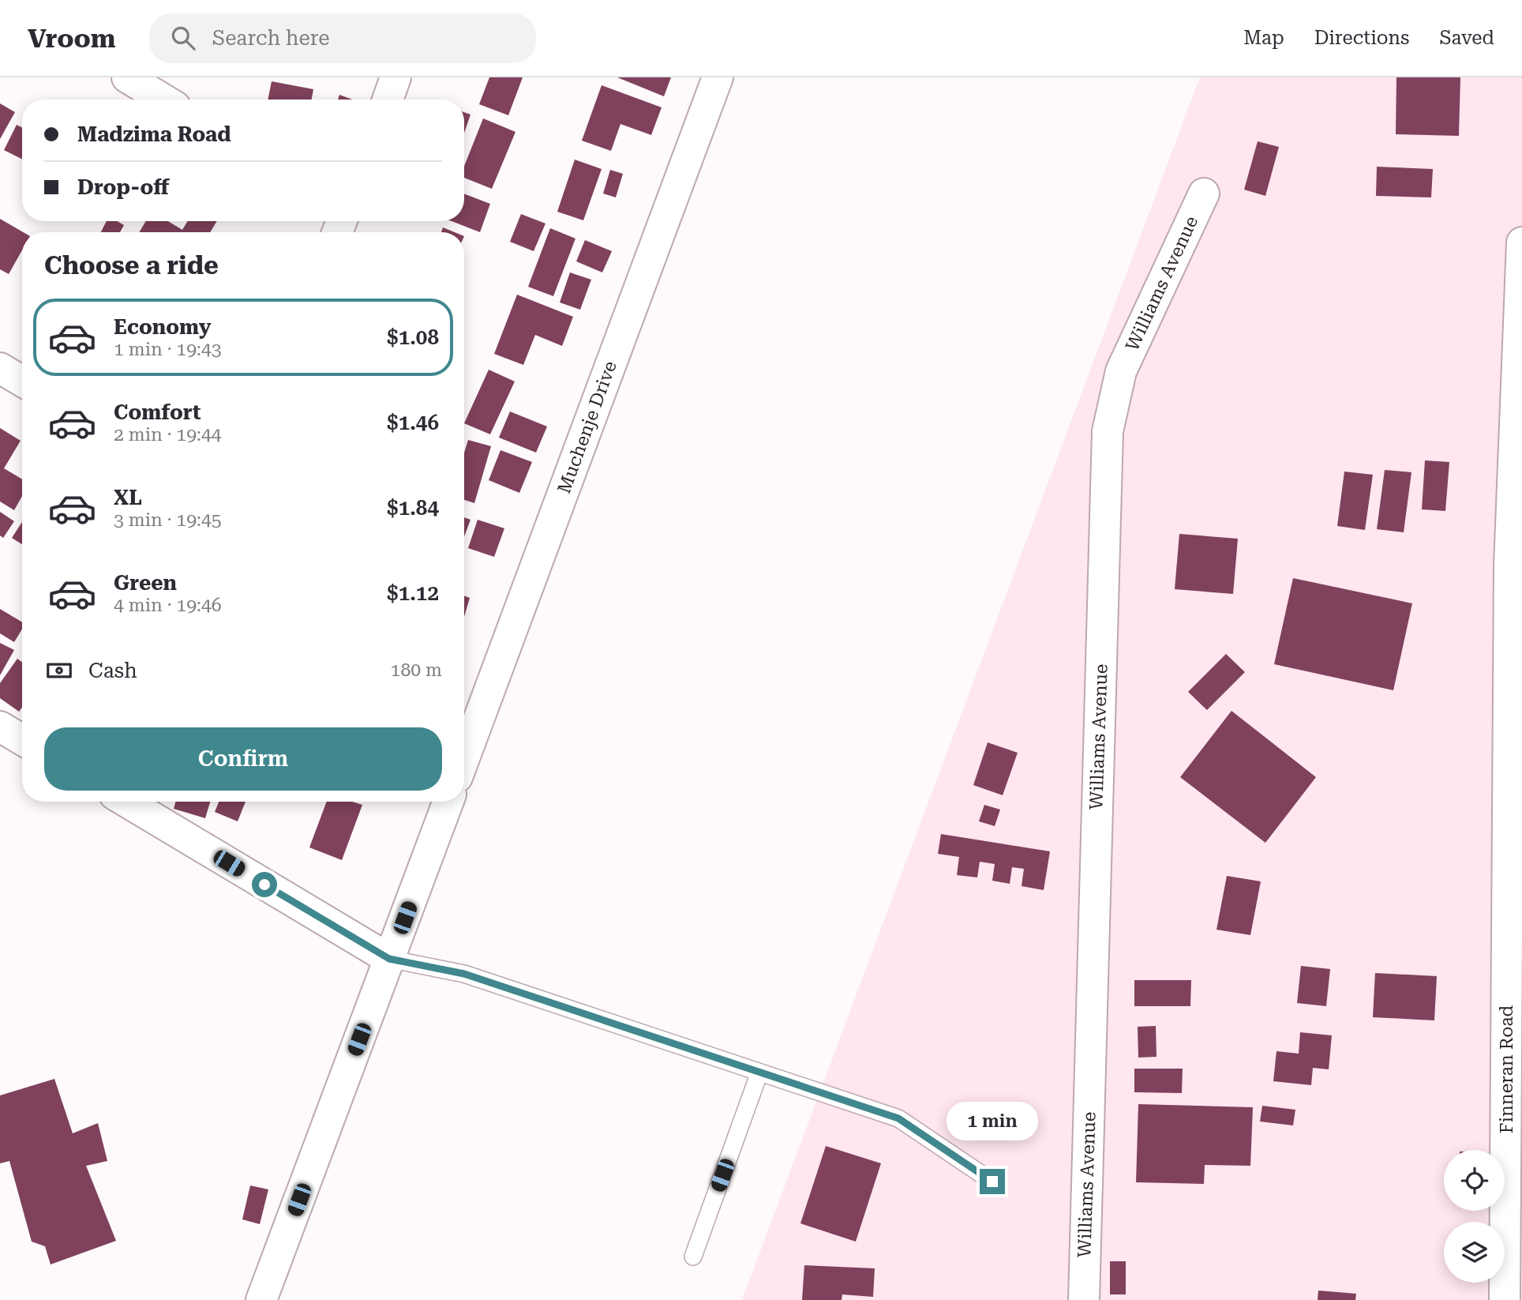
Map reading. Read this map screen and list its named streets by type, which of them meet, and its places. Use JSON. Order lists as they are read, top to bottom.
{
  "streets": {
    "street": ["Williams Avenue", "Muchenje Drive", "Finneran Road"]
  },
  "page": {
    "header": "Vroom",
    "search": "Search here",
    "nav": ["Map", "Directions", "Saved"],
    "banner": ["Madzima Road", "Drop-off"],
    "heading": "Choose a ride",
    "list": [
      {
        "name": "Economy",
        "note": "1 min · 19:43",
        "value": "$1.08"
      },
      {
        "name": "Comfort",
        "note": "2 min · 19:44",
        "value": "$1.46"
      },
      {
        "name": "XL",
        "note": "3 min · 19:45",
        "value": "$1.84"
      },
      {
        "name": "Green",
        "note": "4 min · 19:46",
        "value": "$1.12"
      }
    ],
    "pay": ["Cash", "180 m"],
    "buttons": "Confirm",
    "bubble": "1 min"
  }
}
